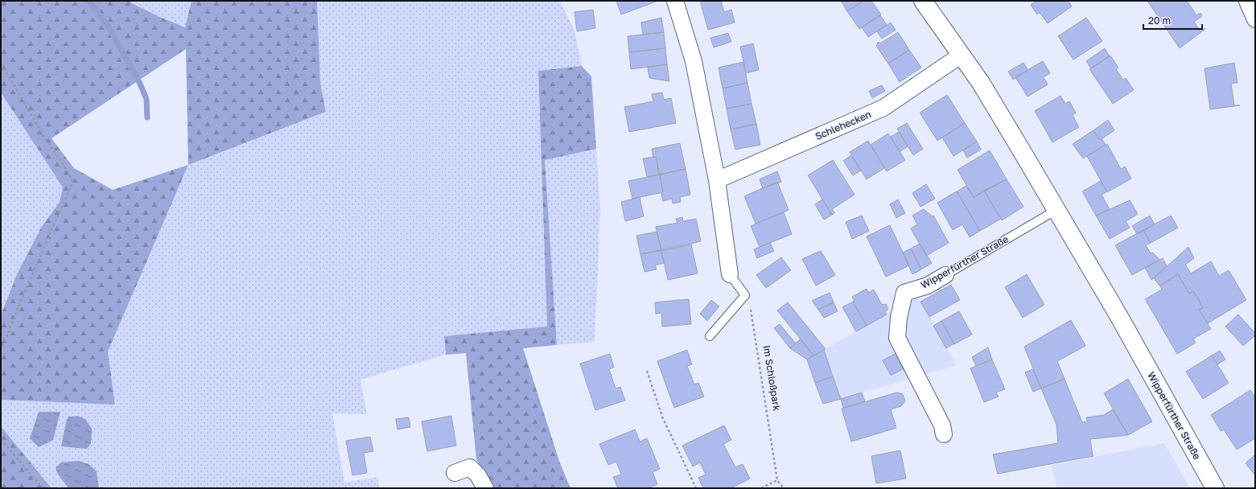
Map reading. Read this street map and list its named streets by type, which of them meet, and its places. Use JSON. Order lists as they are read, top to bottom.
{
  "streets": {
    "main road": ["Wipperfürther Straße"],
    "street": ["Schlehecken"],
    "path": ["Im Schloßpark"]
  },
  "crossings": [
    ["Schlehecken", "Wipperfürther Straße"]
  ],
  "scale_bar": "20 m"
}
